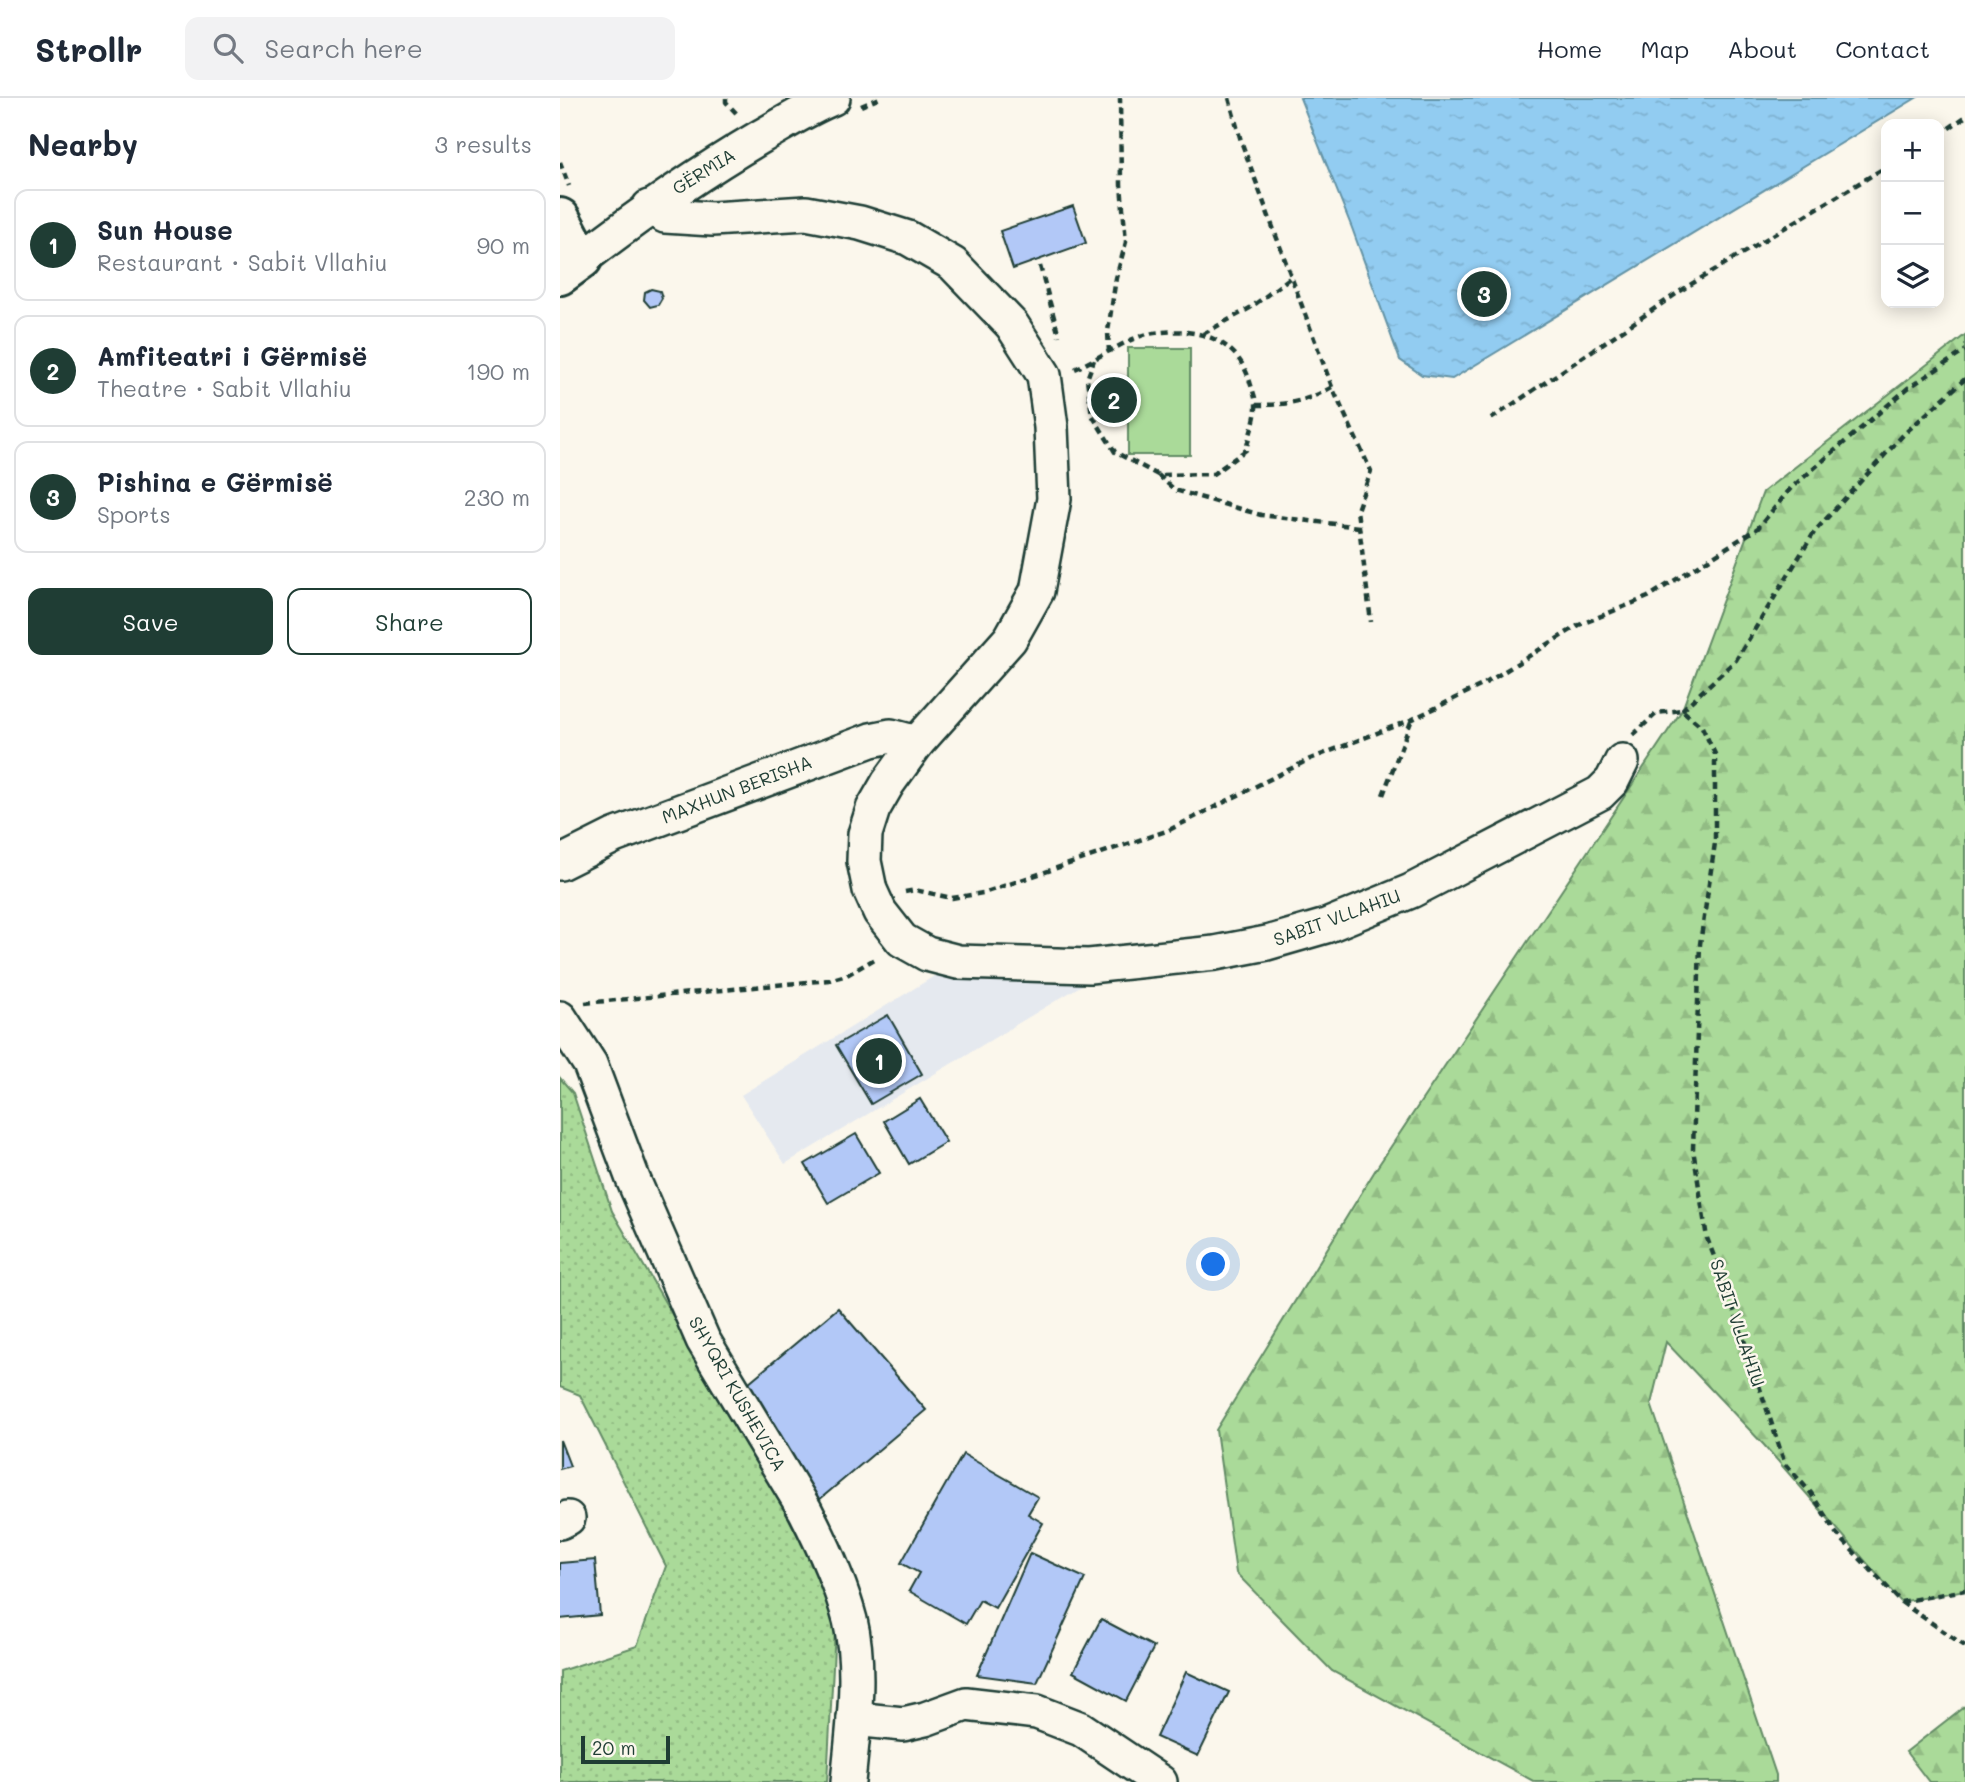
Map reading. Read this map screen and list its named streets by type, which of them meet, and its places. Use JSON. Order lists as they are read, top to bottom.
{
  "streets": {
    "street": [
      "GËRMIA",
      "MAXHUN BERISHA",
      "SABIT VLLAHIU",
      "SHYQRI KUSHEVICA"
    ]
  },
  "crossings": [
    ["GËRMIA", "SABIT VLLAHIU"],
    ["MAXHUN BERISHA", "SABIT VLLAHIU"]
  ],
  "scale_bar": "20 m",
  "page": {
    "header": "Strollr",
    "search": "Search here",
    "nav": [
      "Home",
      "Map",
      "About",
      "Contact"
    ],
    "heading": ["Nearby", "3 results"],
    "map_buttons": ["+", "−"],
    "list": [
      {
        "mark": "1",
        "name": "Sun House",
        "note": "Restaurant · Sabit Vllahiu",
        "value": "90 m"
      },
      {
        "mark": "2",
        "name": "Amfiteatri i Gërmisë",
        "note": "Theatre · Sabit Vllahiu",
        "value": "190 m"
      },
      {
        "mark": "3",
        "name": "Pishina e Gërmisë",
        "note": "Sports",
        "value": "230 m"
      }
    ],
    "pins": ["3", "2", "1"],
    "buttons": ["Save", "Share"],
    "scale": "20 m"
  }
}
